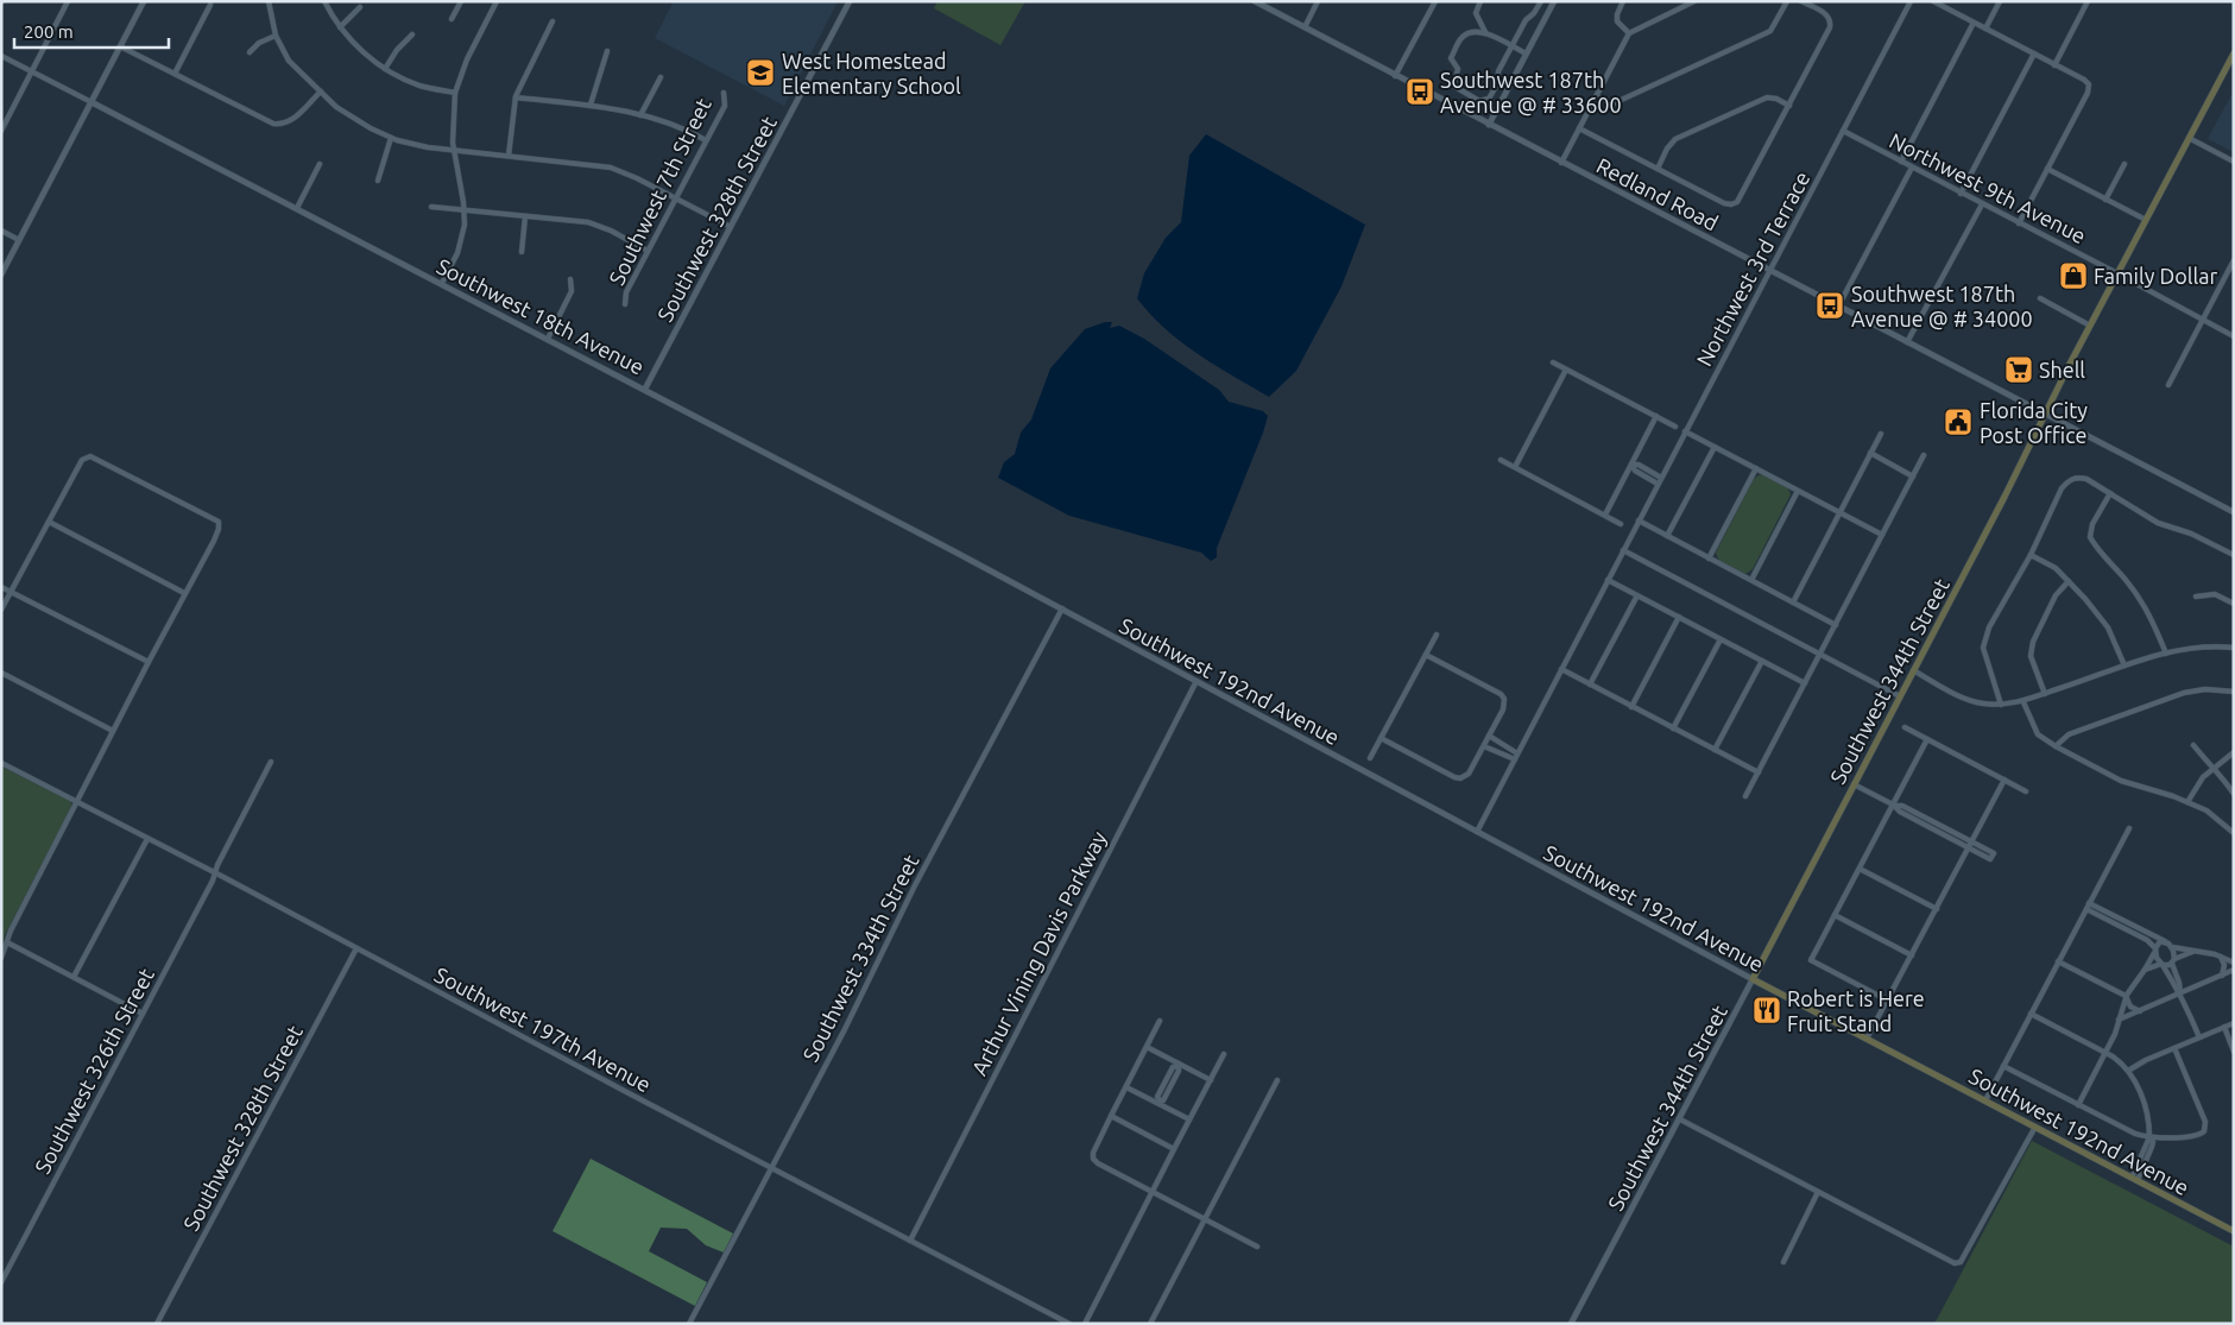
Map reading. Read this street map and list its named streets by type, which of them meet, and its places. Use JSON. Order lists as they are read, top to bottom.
{
  "streets": {
    "main road": ["Southwest 192nd Avenue", "Southwest 344th Street"],
    "street": [
      "Northwest 9th Avenue",
      "Southwest 7th Street",
      "Redland Road",
      "Southwest 328th Street",
      "Northwest 3rd Terrace",
      "Southwest 18th Avenue",
      "Arthur Vining Davis Parkway",
      "Southwest 334th Street",
      "Southwest 197th Avenue",
      "Southwest 326th Street"
    ]
  },
  "crossings": [
    ["Northwest 9th Avenue", "Northwest 3rd Terrace"],
    ["Northwest 9th Avenue", "Southwest 344th Street"],
    ["Redland Road", "Northwest 3rd Terrace"],
    ["Redland Road", "Southwest 344th Street"],
    ["Southwest 328th Street", "Southwest 18th Avenue"],
    ["Southwest 328th Street", "Southwest 197th Avenue"],
    ["Southwest 18th Avenue", "Southwest 192nd Avenue"],
    ["Southwest 18th Avenue", "Southwest 334th Street"],
    ["Southwest 192nd Avenue", "Southwest 344th Street"],
    ["Southwest 192nd Avenue", "Arthur Vining Davis Parkway"],
    ["Southwest 192nd Avenue", "Southwest 334th Street"],
    ["Arthur Vining Davis Parkway", "Southwest 197th Avenue"],
    ["Southwest 334th Street", "Southwest 197th Avenue"],
    ["Southwest 197th Avenue", "Southwest 326th Street"]
  ],
  "places": {
    "school or university": ["West Homestead Elementary School"],
    "bus stop": ["Southwest 187th Avenue @ # 33600", "Southwest 187th Avenue @ # 34000"],
    "shop": ["Family Dollar"],
    "supermarket": ["Shell"],
    "public building": ["Florida City Post Office"],
    "restaurant": ["Robert is Here Fruit Stand"]
  },
  "scale_bar": "200 m"
}
